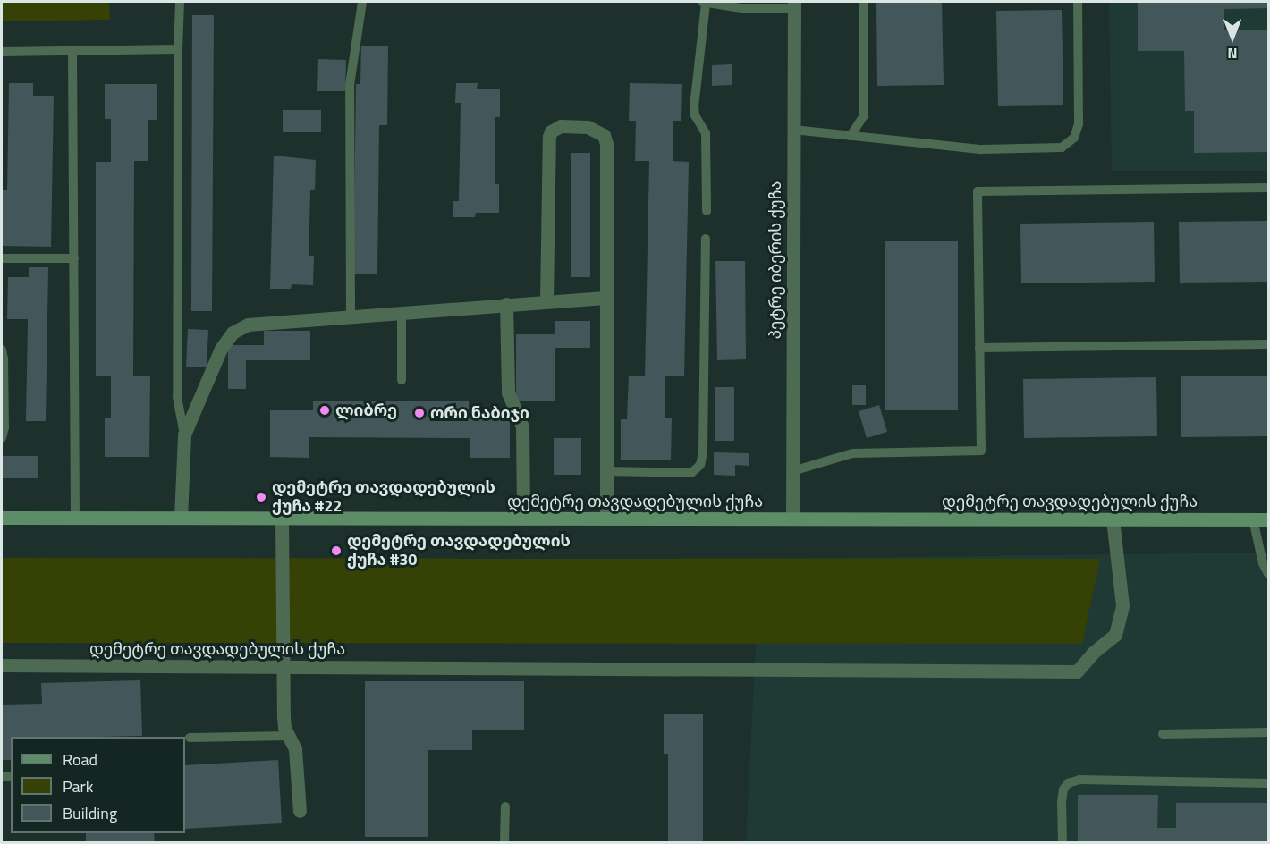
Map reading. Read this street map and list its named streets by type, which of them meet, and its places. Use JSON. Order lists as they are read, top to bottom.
{
  "streets": {
    "main road": ["დემეტრე თავდადებულის ქუჩა"],
    "street": ["პეტრე იბერის ქუჩა"]
  },
  "crossings": [
    ["პეტრე იბერის ქუჩა", "დემეტრე თავდადებულის ქუჩა"]
  ],
  "places": [
    "ლიბრე",
    "ორი ნაბიჯი",
    "დემეტრე თავდადებულის ქუჩა #22",
    "დემეტრე თავდადებულის ქუჩა #30"
  ],
  "legend": ["Road", "Park", "Building"],
  "north": "bottom"
}
